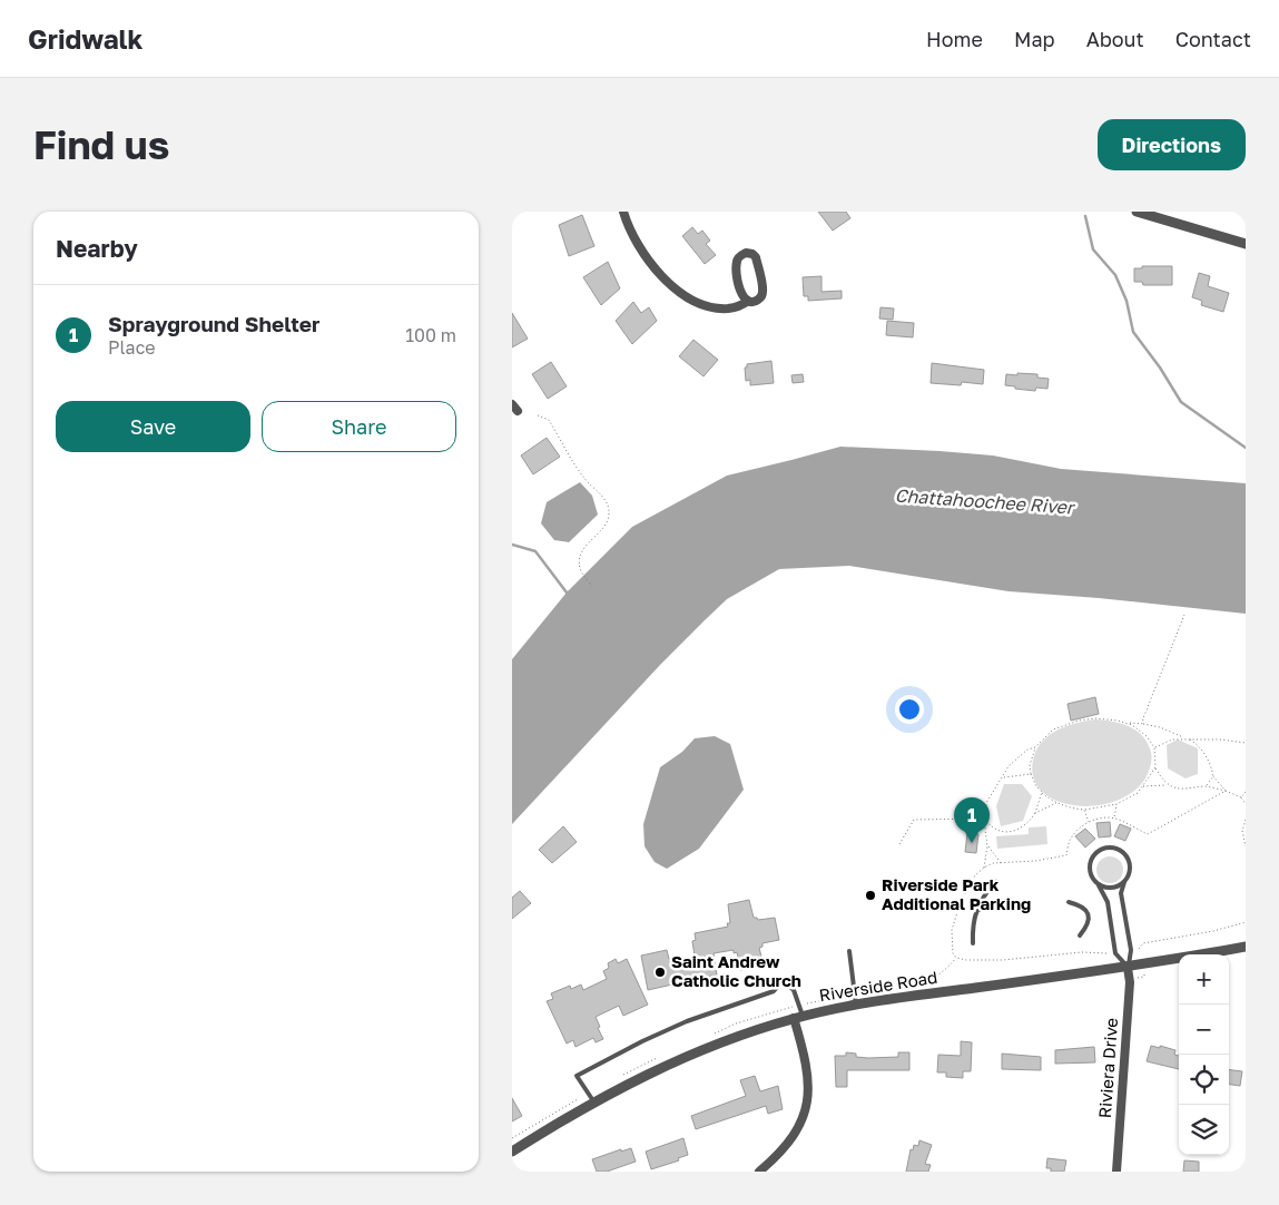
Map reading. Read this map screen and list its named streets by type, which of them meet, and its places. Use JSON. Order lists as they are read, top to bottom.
{
  "streets": {
    "street": ["Riverside Road", "Riviera Drive"]
  },
  "crossings": [
    ["Riverside Road", "Riviera Drive"]
  ],
  "water": ["Chattahoochee River"],
  "places": ["Riverside Park Additional Parking", "Saint Andrew Catholic Church"],
  "page": {
    "header": "Gridwalk",
    "nav": [
      "Home",
      "Map",
      "About",
      "Contact"
    ],
    "buttons": [
      "Directions",
      ["Save", "Share"]
    ],
    "title": "Find us",
    "heading": "Nearby",
    "list": [
      {
        "mark": "1",
        "name": "Sprayground Shelter",
        "note": "Place",
        "value": "100 m"
      }
    ],
    "pins": "1",
    "map_buttons": ["+", "−"]
  }
}
